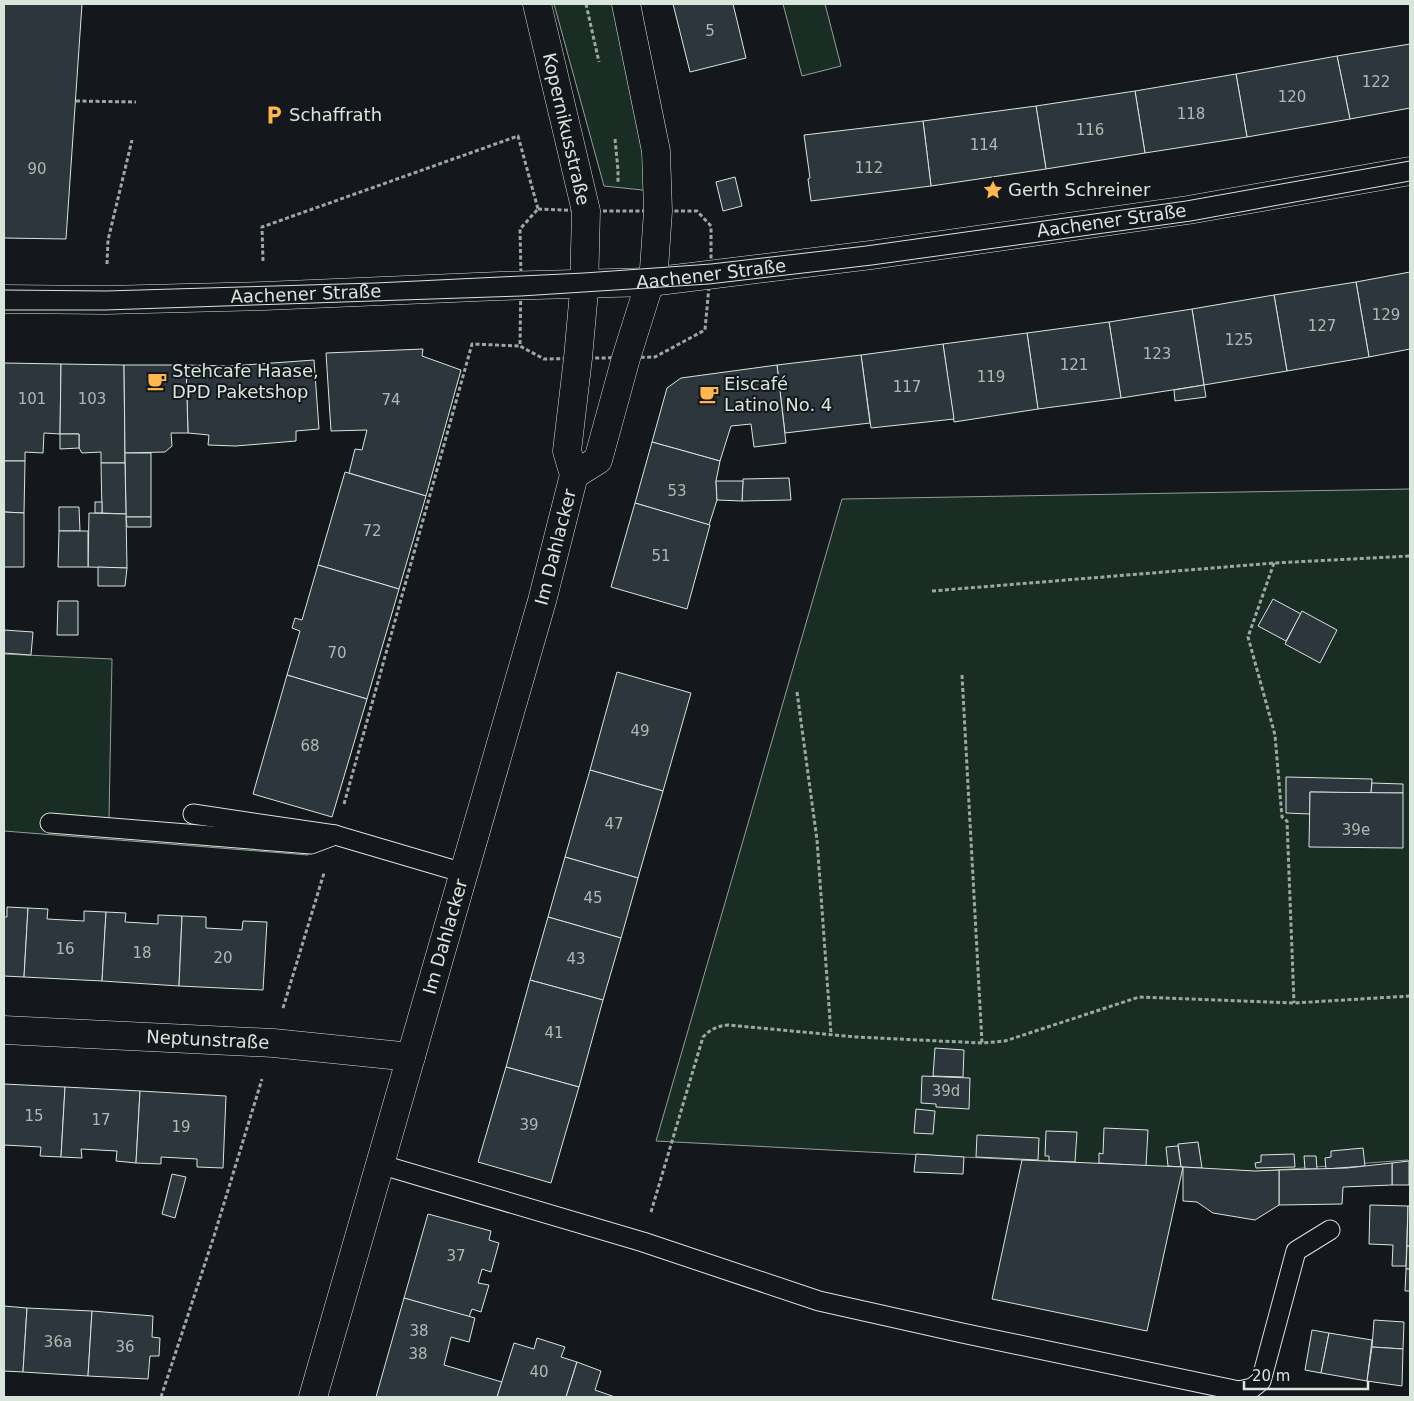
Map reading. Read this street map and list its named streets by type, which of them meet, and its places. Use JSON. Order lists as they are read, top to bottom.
{
  "streets": {
    "street": [
      "Kopernikusstraße",
      "Aachener Straße",
      "Im Dahlacker",
      "Neptunstraße"
    ]
  },
  "crossings": [
    ["Kopernikusstraße", "Aachener Straße"],
    ["Kopernikusstraße", "Im Dahlacker"],
    ["Aachener Straße", "Im Dahlacker"],
    ["Im Dahlacker", "Neptunstraße"]
  ],
  "places": {
    "parking": ["Schaffrath"],
    "place": ["Gerth Schreiner"],
    "cafe": ["Stehcafe Haase, DPD Paketshop", "Eiscafé Latino No. 4"]
  },
  "house_numbers": [
    "5",
    "122",
    "120",
    "118",
    "116",
    "114",
    "112",
    "90",
    "129",
    "127",
    "125",
    "123",
    "121",
    "119",
    "117",
    "101",
    "103",
    "74",
    "53",
    "72",
    "51",
    "70",
    "49",
    "68",
    "47",
    "39e",
    "45",
    "16",
    "18",
    "20",
    "43",
    "41",
    "39d",
    "15",
    "17",
    "39",
    "19",
    "37",
    "38",
    "36a",
    "36",
    "38",
    "40"
  ],
  "scale_bar": "20 m"
}
